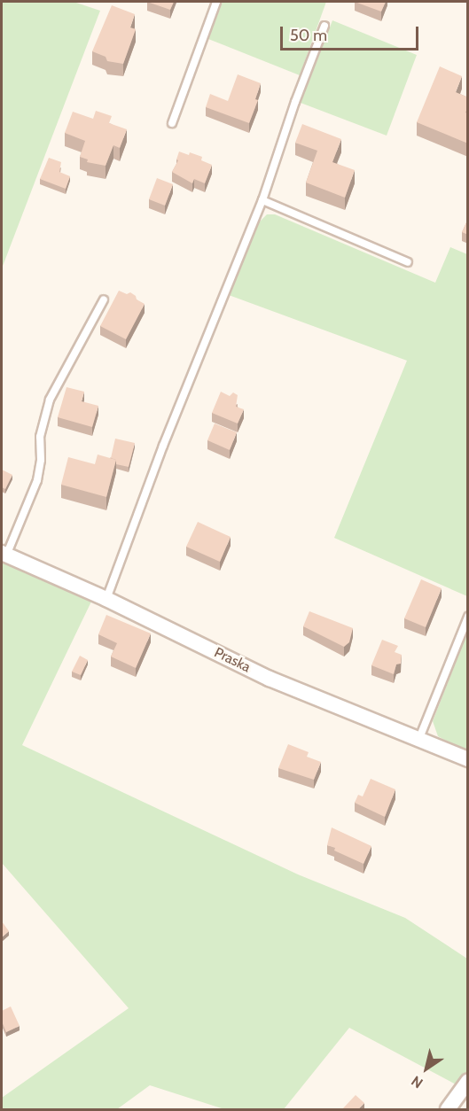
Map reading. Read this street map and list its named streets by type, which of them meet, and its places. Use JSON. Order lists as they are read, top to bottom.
{
  "streets": {
    "street": ["Praska"]
  },
  "scale_bar": "50 m",
  "north": "bottom left"
}
